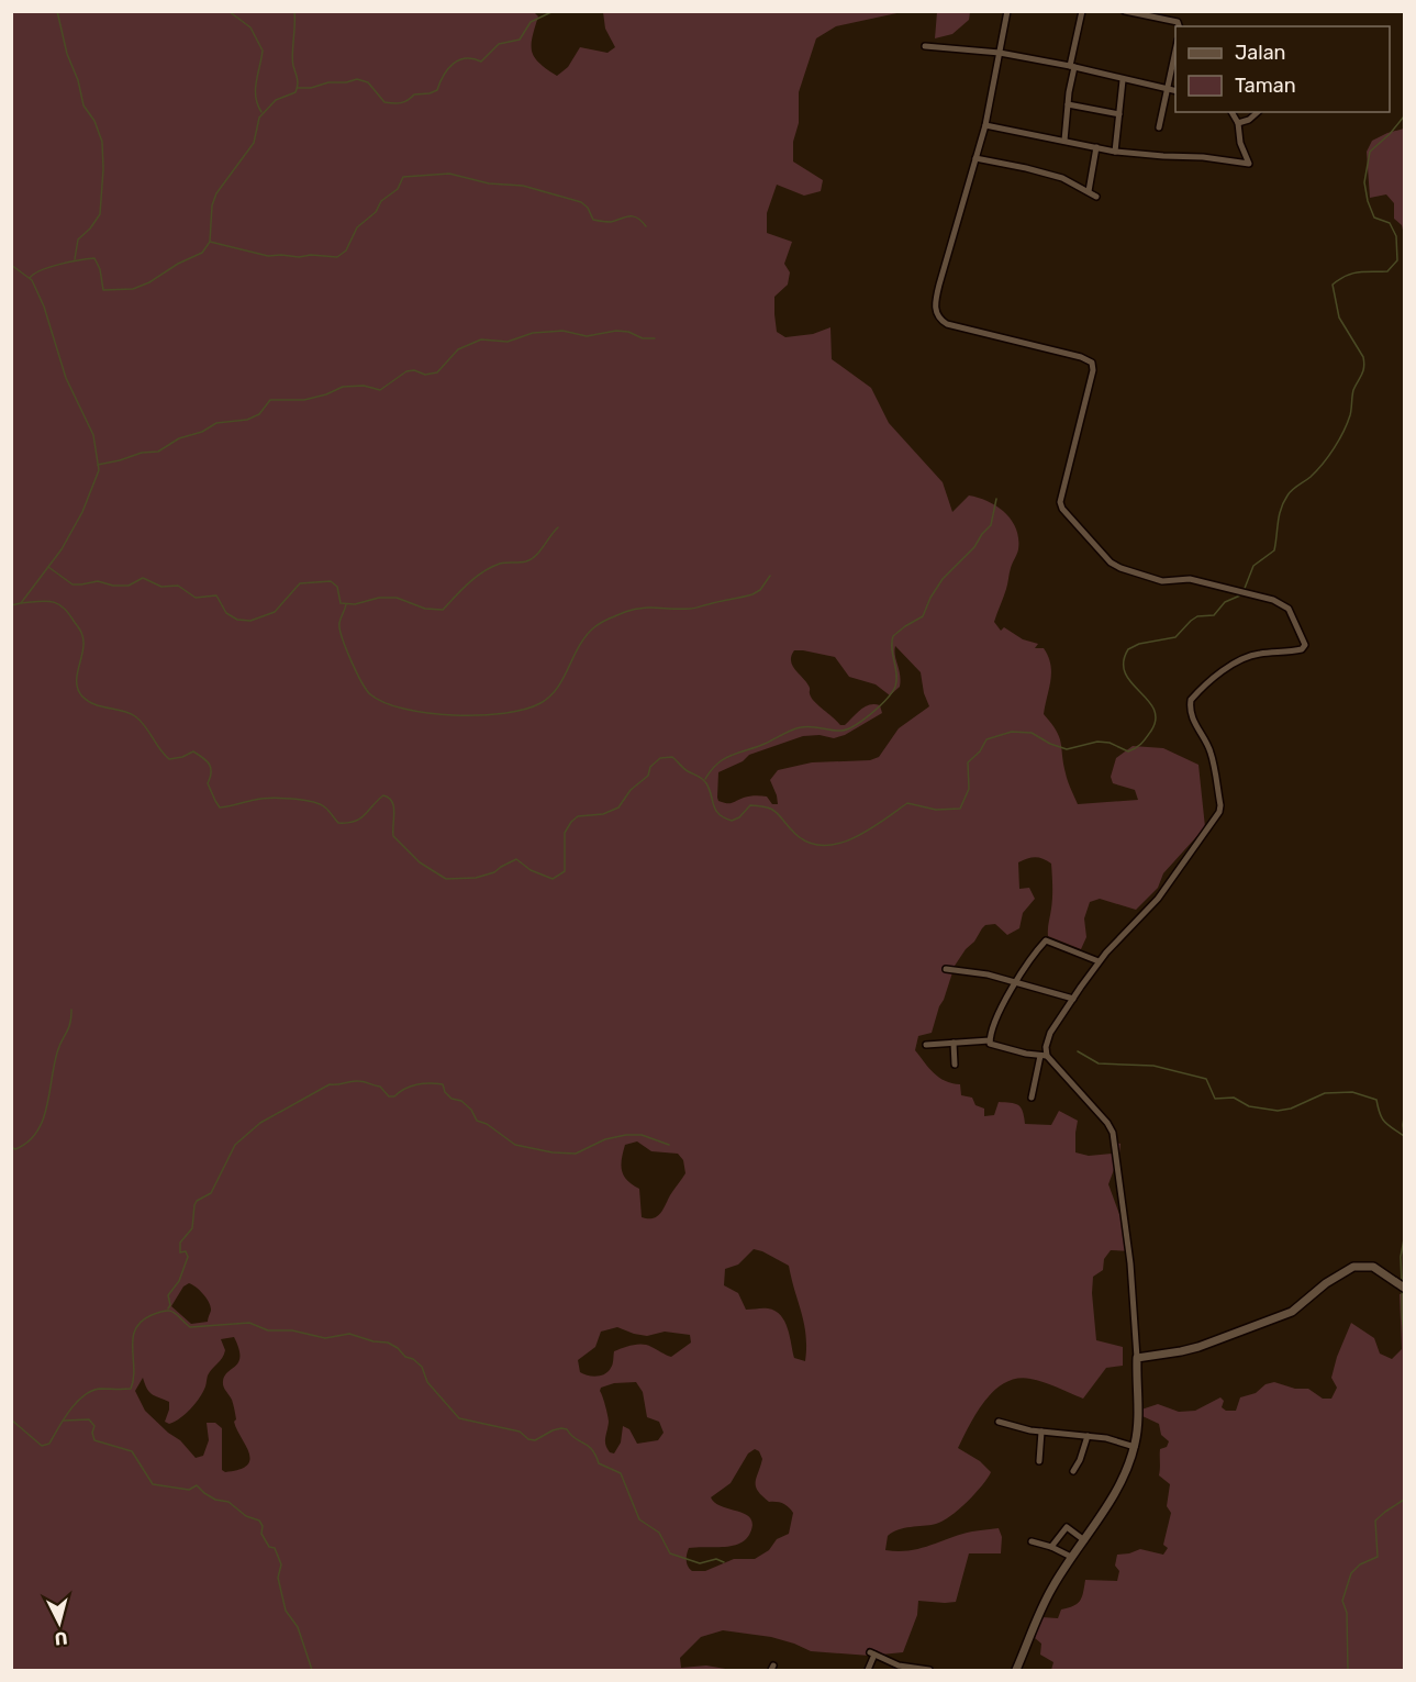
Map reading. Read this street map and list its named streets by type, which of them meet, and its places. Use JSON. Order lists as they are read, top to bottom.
{
  "legend": ["Jalan", "Taman"],
  "north": "bottom"
}
